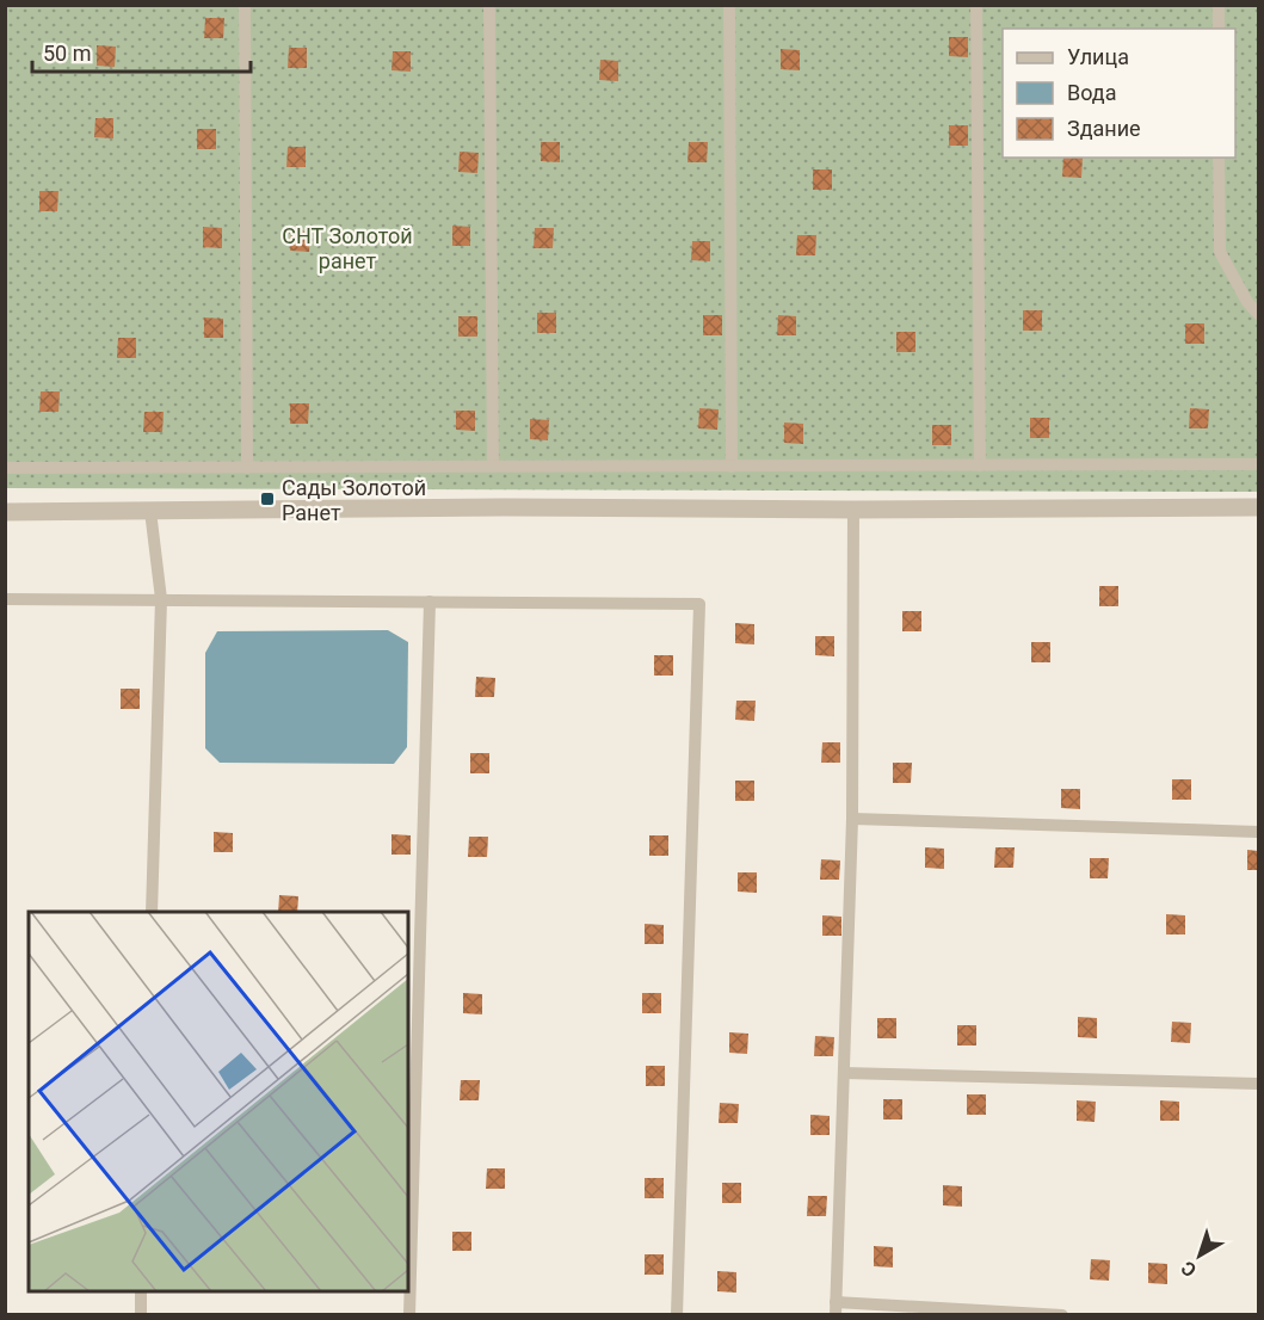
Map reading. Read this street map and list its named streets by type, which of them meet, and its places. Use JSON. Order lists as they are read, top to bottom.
{
  "parks": ["СНТ Золотой ранет"],
  "places": {
    "transit": ["Сады Золотой Ранет"]
  },
  "legend": ["Улица", "Вода", "Здание"],
  "scale_bar": "50 m",
  "north": "bottom left"
}
